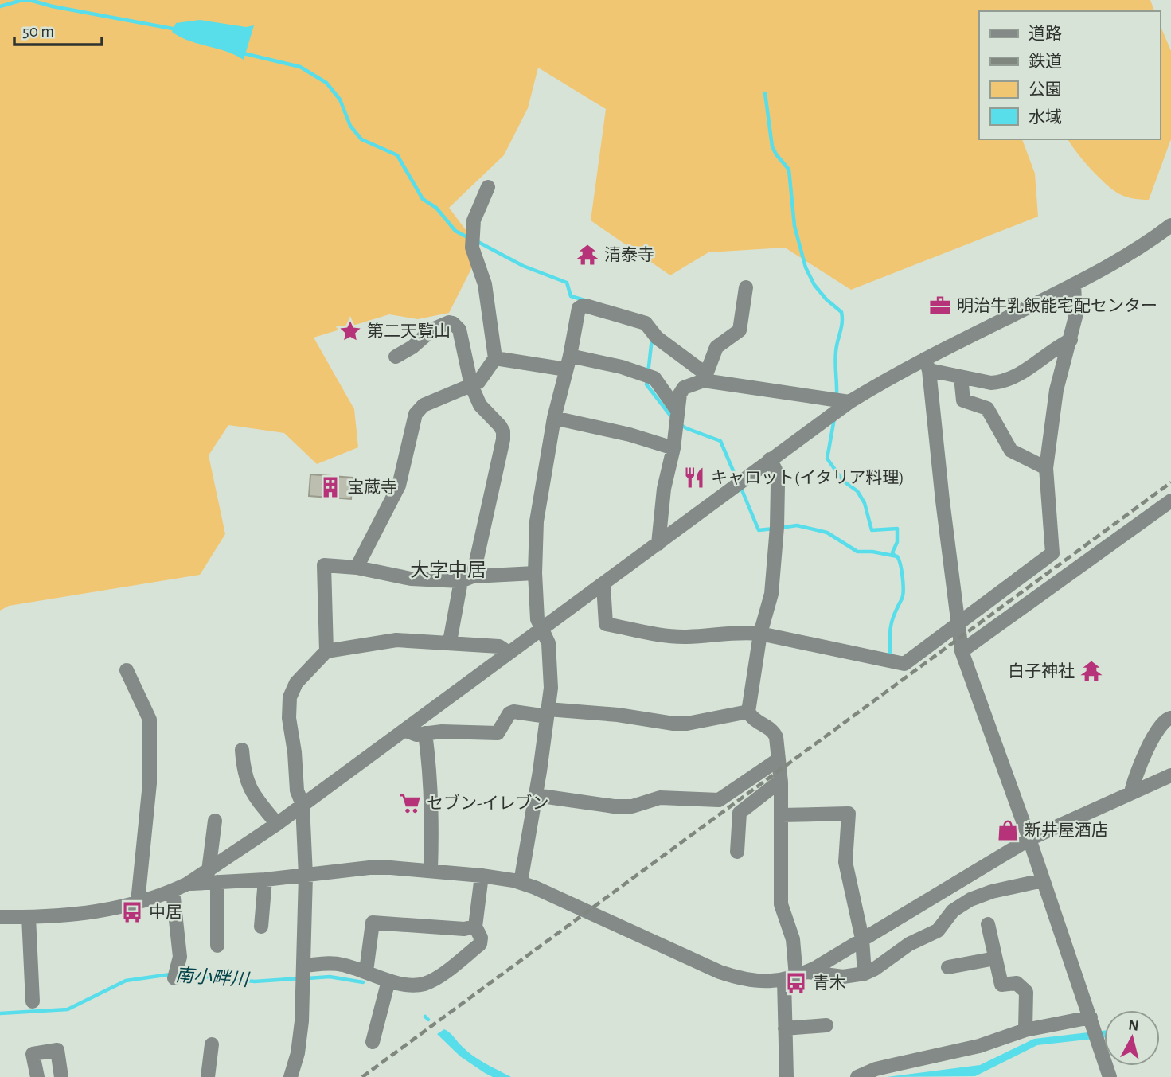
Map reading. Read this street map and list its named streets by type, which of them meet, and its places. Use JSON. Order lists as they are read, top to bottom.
{
  "districts": ["大字中居"],
  "water": ["南小畔川"],
  "places": {
    "temple": ["清泰寺", "白子神社"],
    "office": ["明治牛乳飯能宅配センター"],
    "place": ["第二天覧山"],
    "restaurant": ["キャロット(イタリア料理)"],
    "building": ["宝蔵寺"],
    "supermarket": ["セブン-イレブン"],
    "shop": ["新井屋酒店"],
    "bus stop": ["中居", "青木"]
  },
  "legend": [
    "道路",
    "鉄道",
    "公園",
    "水域"
  ],
  "scale_bar": "50 m",
  "north": "top"
}
